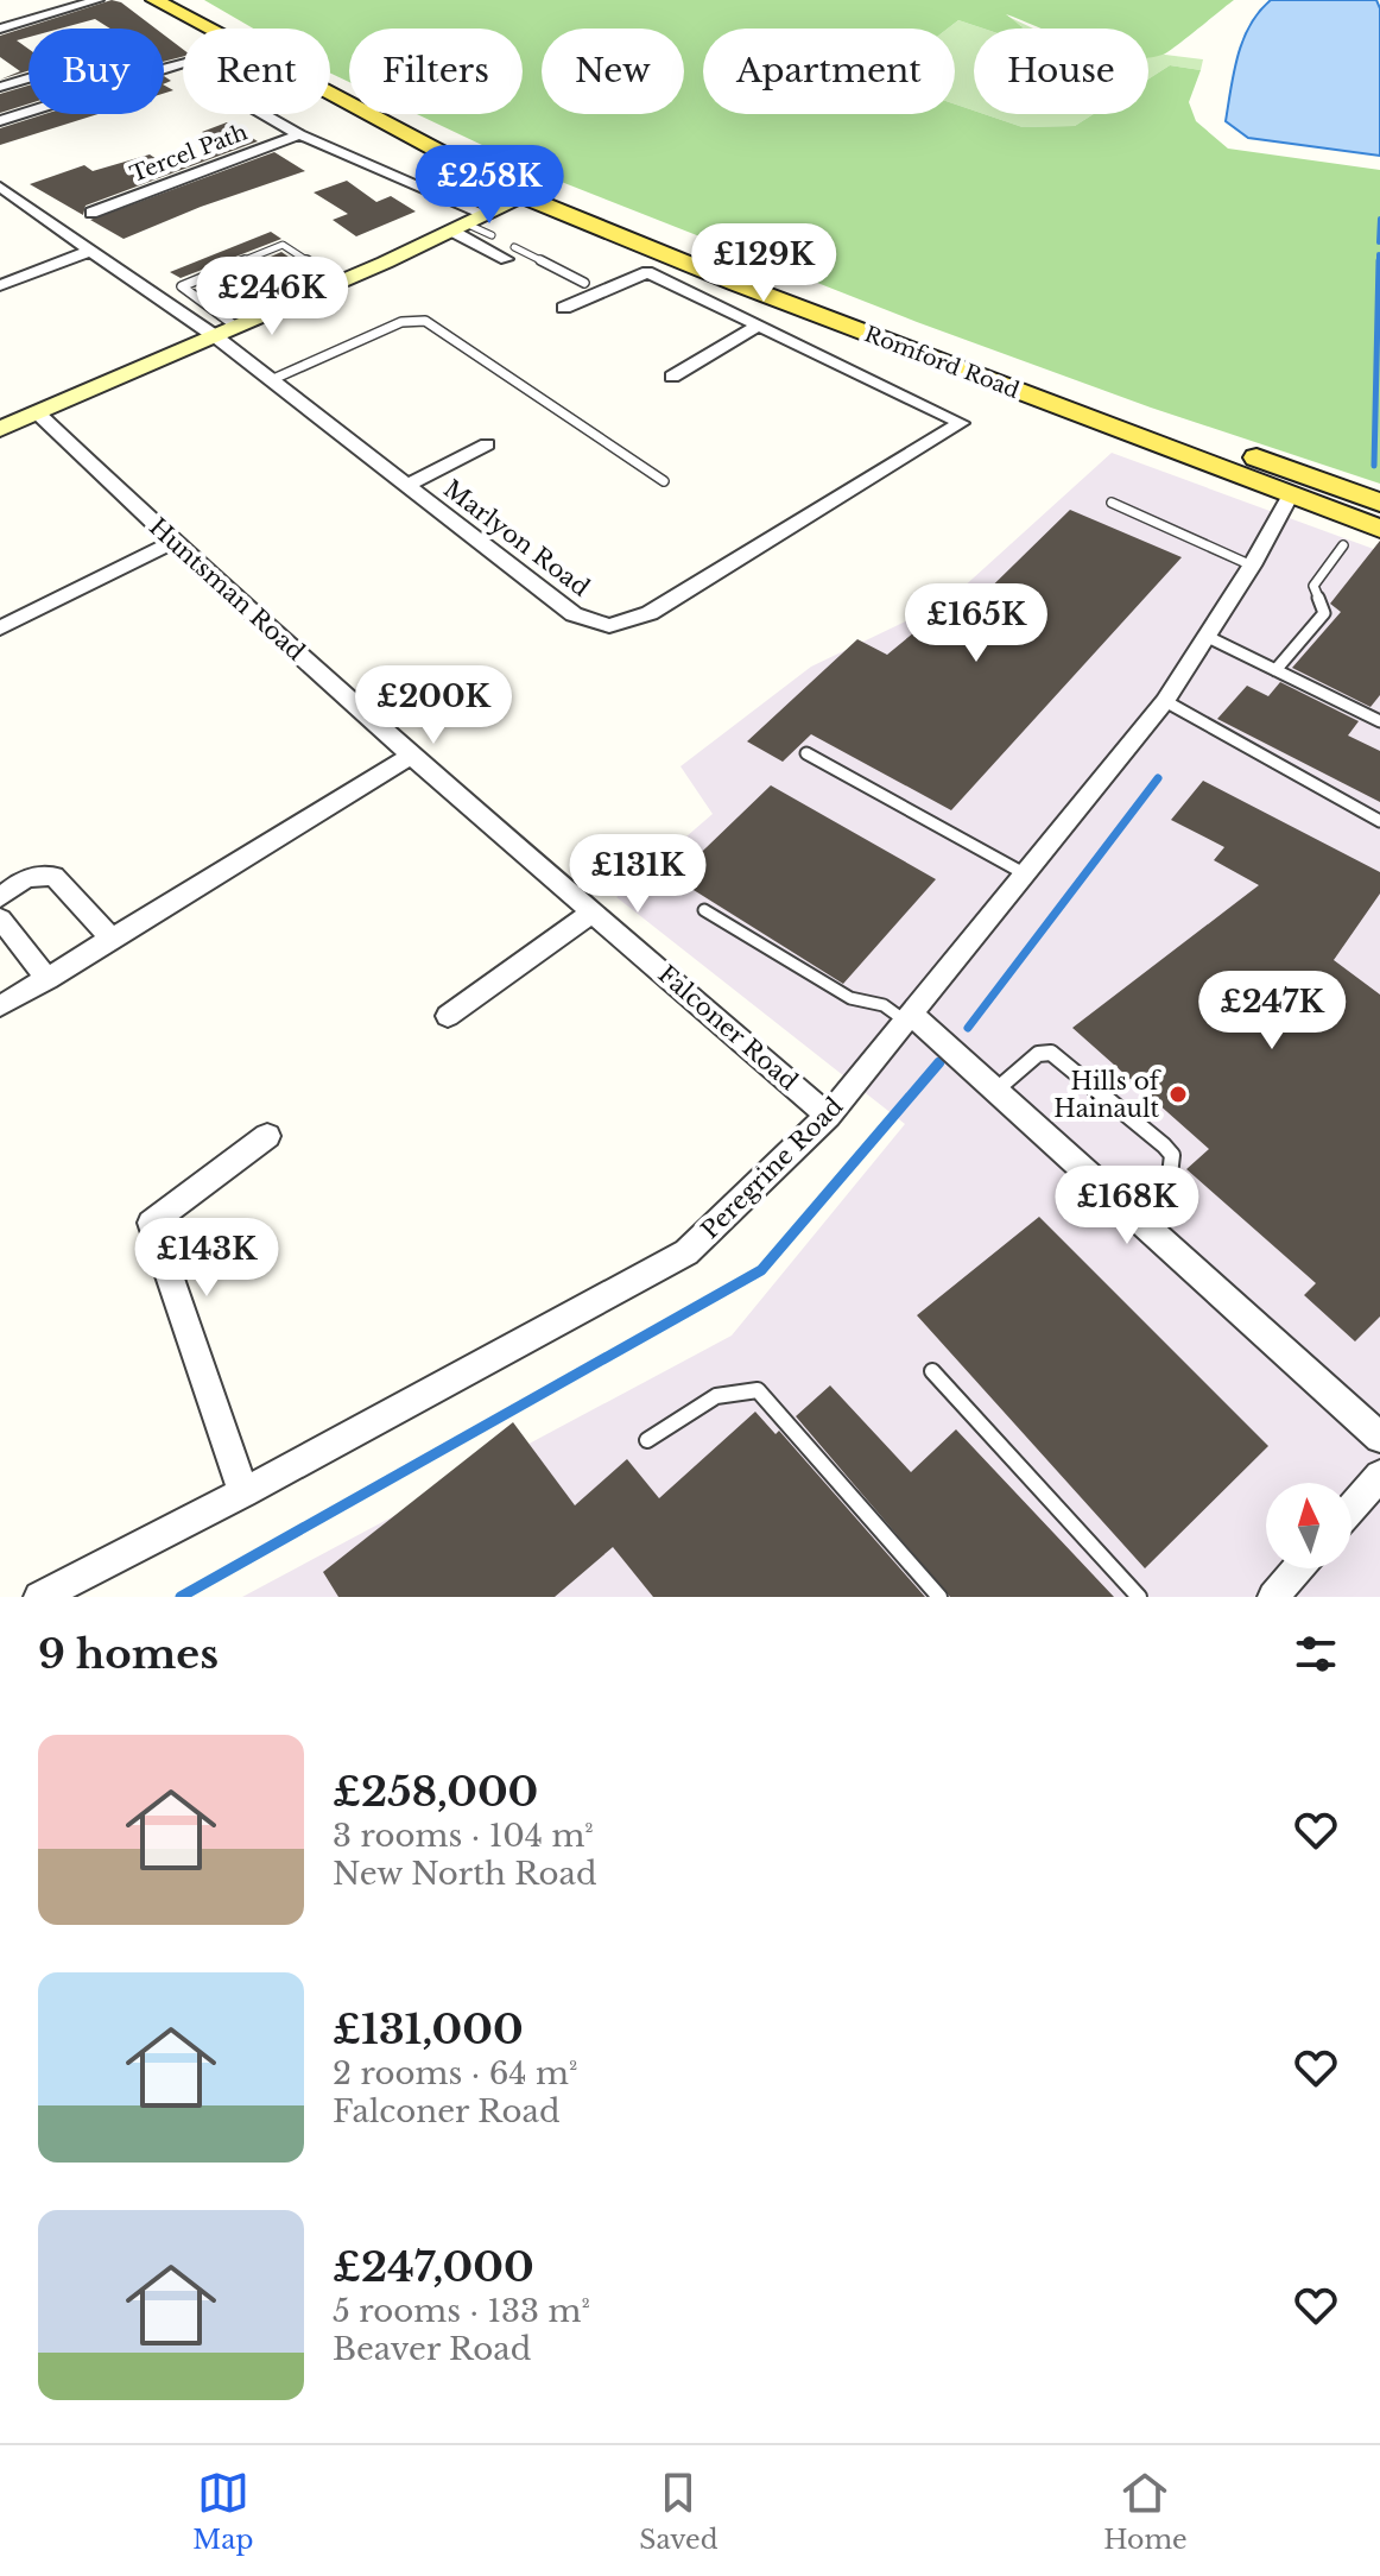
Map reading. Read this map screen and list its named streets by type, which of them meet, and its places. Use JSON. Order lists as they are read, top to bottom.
{
  "streets": {
    "main road": ["Romford Road"],
    "street": [
      "Tercel Path",
      "Marlyon Road",
      "Huntsman Road",
      "Falconer Road",
      "Peregrine Road"
    ]
  },
  "crossings": [
    ["Romford Road", "Peregrine Road"],
    ["Huntsman Road", "Falconer Road"],
    ["Falconer Road", "Peregrine Road"]
  ],
  "places": ["Hills of Hainault"],
  "north": "top",
  "page": {
    "chip": [
      "Buy",
      "Rent",
      "Filters",
      "New",
      "Apartment",
      "House"
    ],
    "price": [
      "£258K",
      "£129K",
      "£246K",
      "£165K",
      "£200K",
      "£131K",
      "£247K",
      "£168K",
      "£143K"
    ],
    "heading": "9 homes",
    "list": [
      {
        "name": "£258,000",
        "note": "3 rooms · 104 m² · New North Road"
      },
      {
        "name": "£131,000",
        "note": "2 rooms · 64 m² · Falconer Road"
      },
      {
        "name": "£247,000",
        "note": "5 rooms · 133 m² · Beaver Road"
      }
    ],
    "tabs": ["Map", "Saved", "Home"]
  }
}
